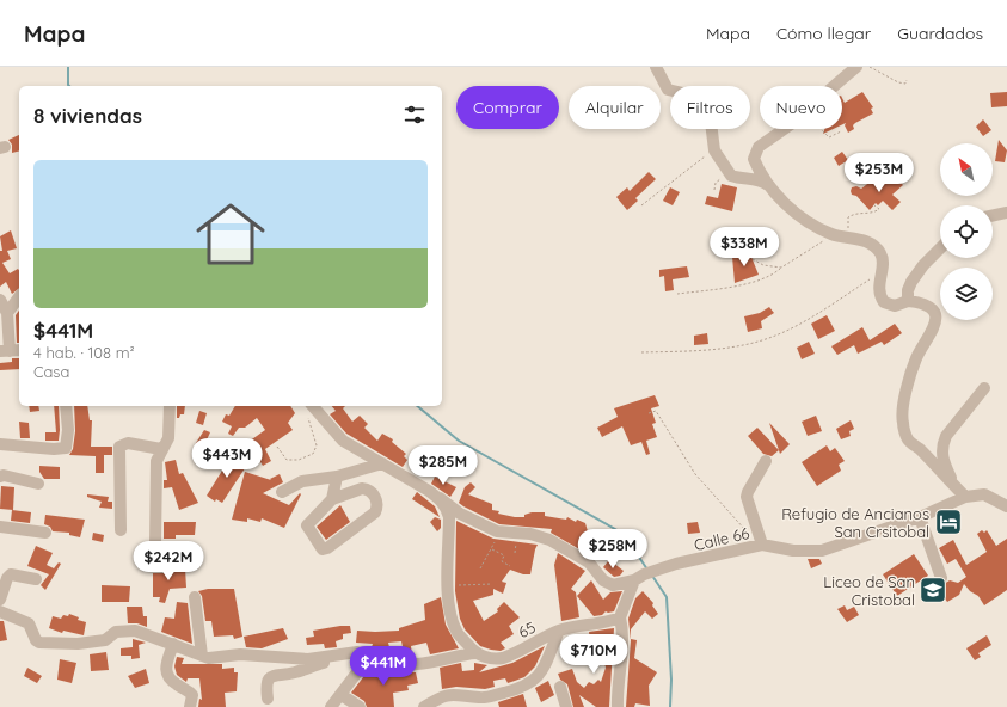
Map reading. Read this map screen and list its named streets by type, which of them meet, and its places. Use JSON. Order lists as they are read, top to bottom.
{
  "streets": {
    "street": ["Calle 66", "65"]
  },
  "places": {
    "hotel": ["Refugio de Ancianos San Crsitobal"],
    "school or university": ["Liceo de San Cristobal"]
  },
  "north": "top left",
  "page": {
    "header": "Mapa",
    "nav": ["Mapa", "Cómo llegar", "Guardados"],
    "chip": [
      "Comprar",
      "Alquilar",
      "Filtros",
      "Nuevo"
    ],
    "heading": "8 viviendas",
    "list": [
      {
        "name": "$441M",
        "note": "4 hab. · 108 m² · Casa"
      }
    ],
    "price": [
      "$253M",
      "$338M",
      "$443M",
      "$285M",
      "$258M",
      "$242M",
      "$710M",
      "$441M"
    ]
  }
}
